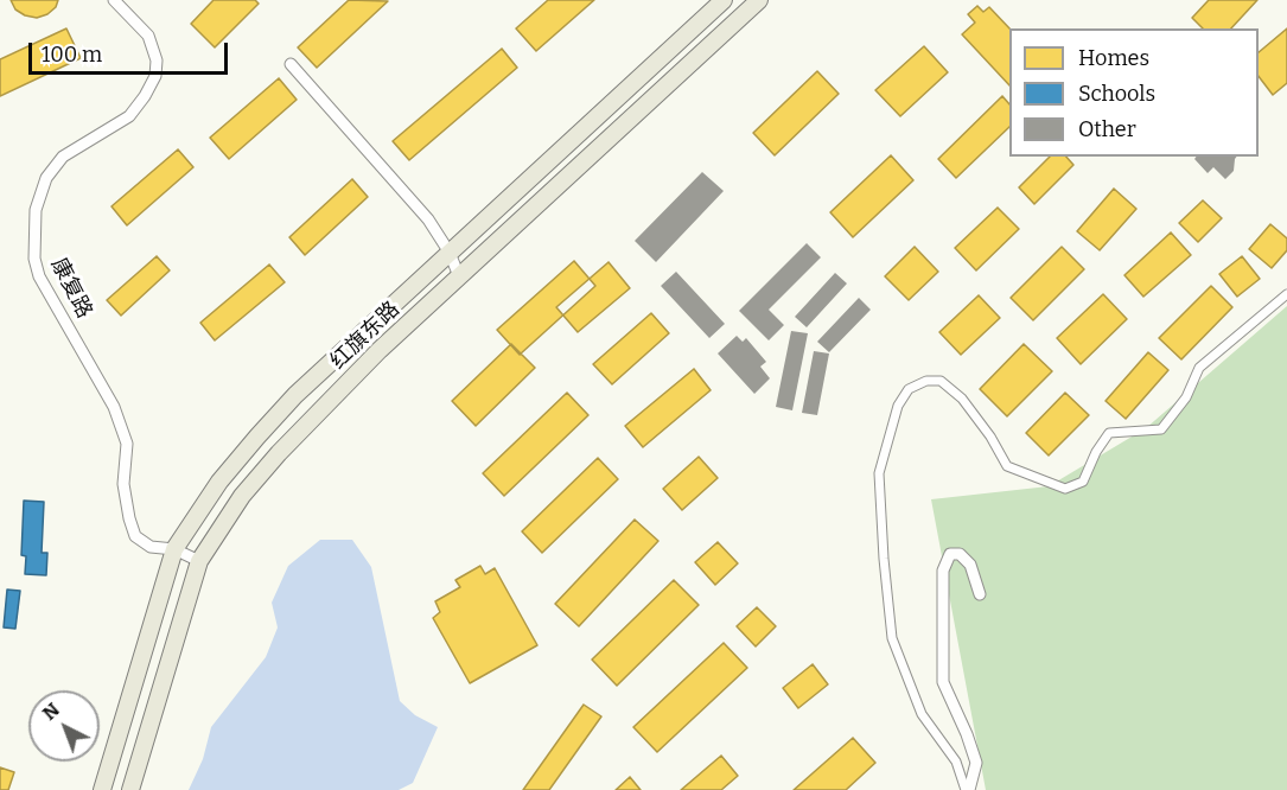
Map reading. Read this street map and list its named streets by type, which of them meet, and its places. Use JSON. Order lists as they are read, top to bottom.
{
  "streets": {
    "main road": ["红旗东路"],
    "street": ["康复路"]
  },
  "crossings": [
    ["康复路", "红旗东路"]
  ],
  "legend": ["Homes", "Schools", "Other"],
  "scale_bar": "100 m",
  "north": "top left"
}
